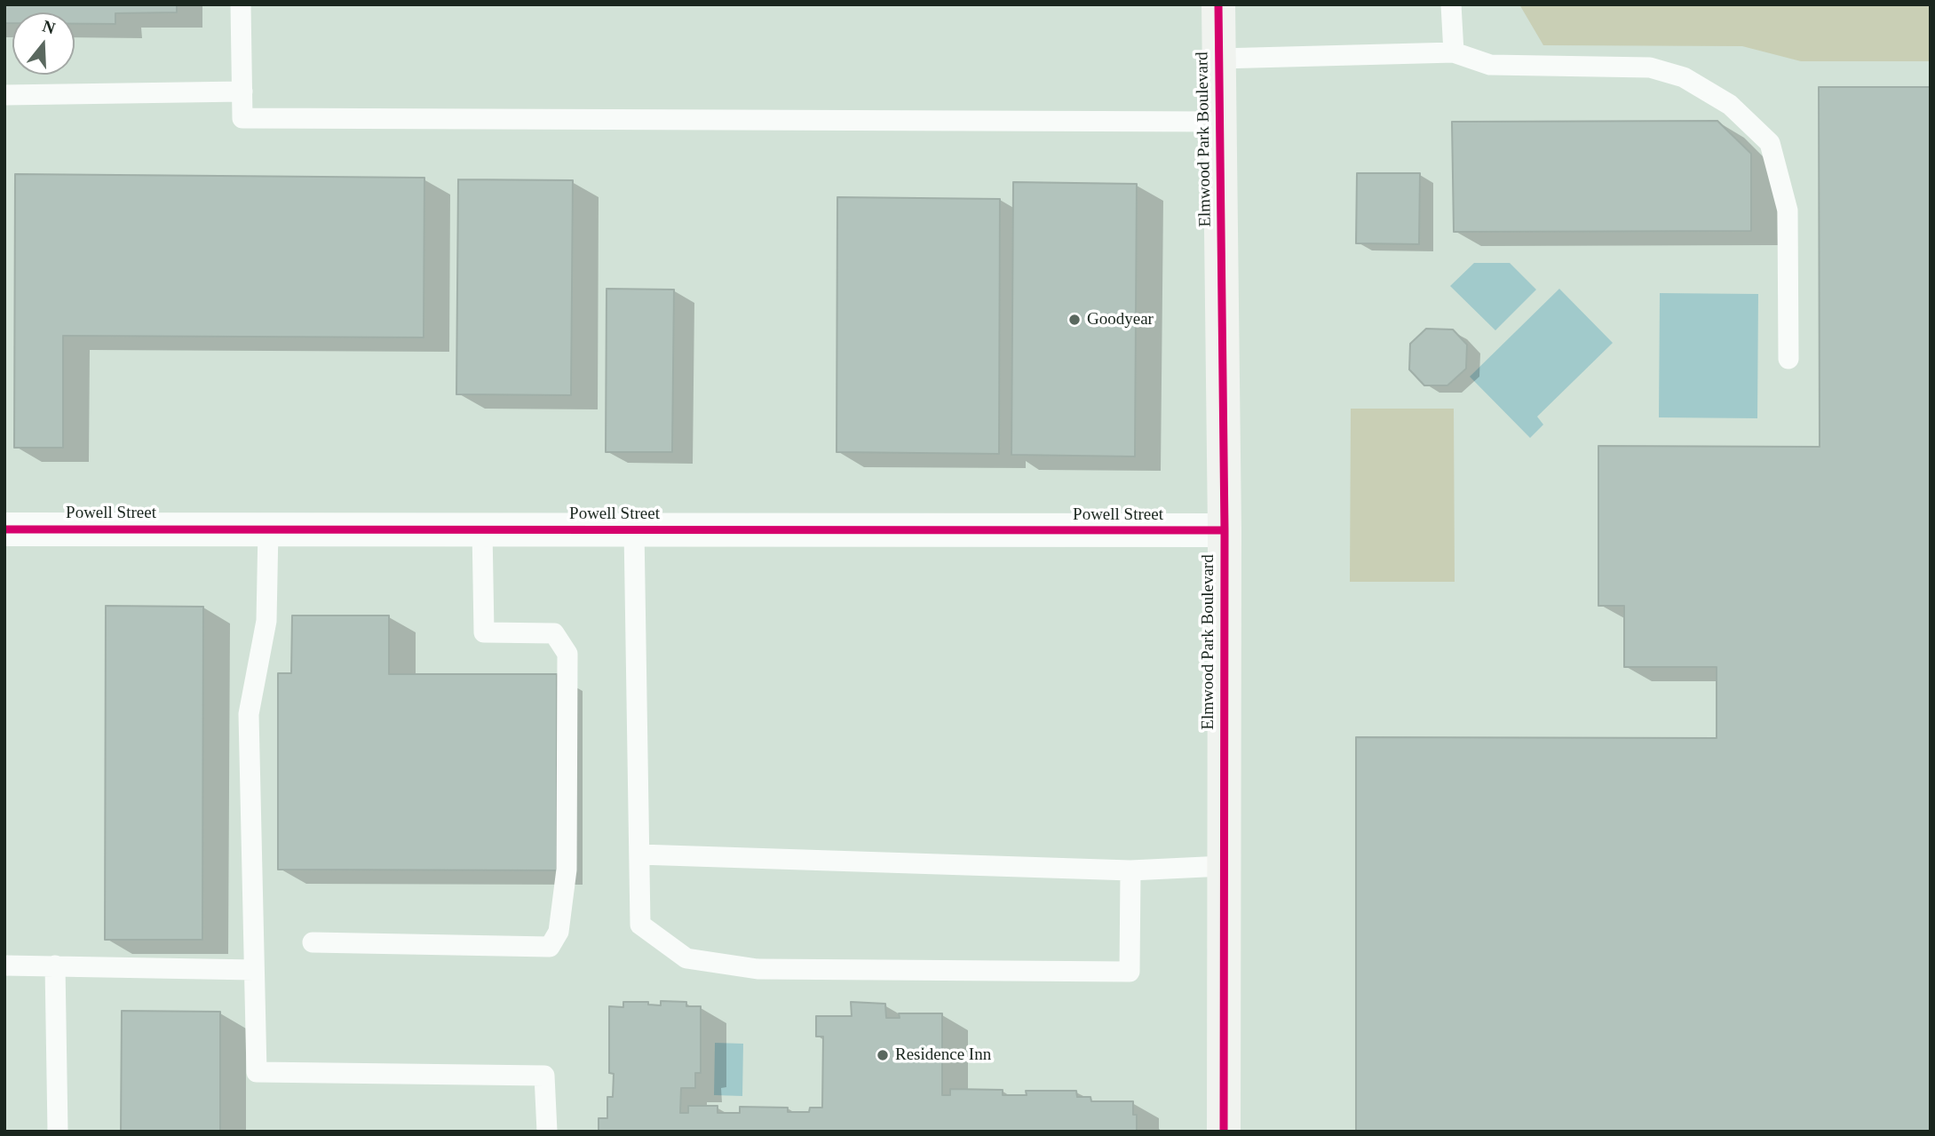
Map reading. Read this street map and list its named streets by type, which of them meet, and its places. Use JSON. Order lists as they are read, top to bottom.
{
  "streets": {
    "street": ["Elmwood Park Boulevard", "Powell Street"]
  },
  "crossings": [
    ["Elmwood Park Boulevard", "Powell Street"]
  ],
  "places": ["Goodyear", "Residence Inn"],
  "north": "top"
}
